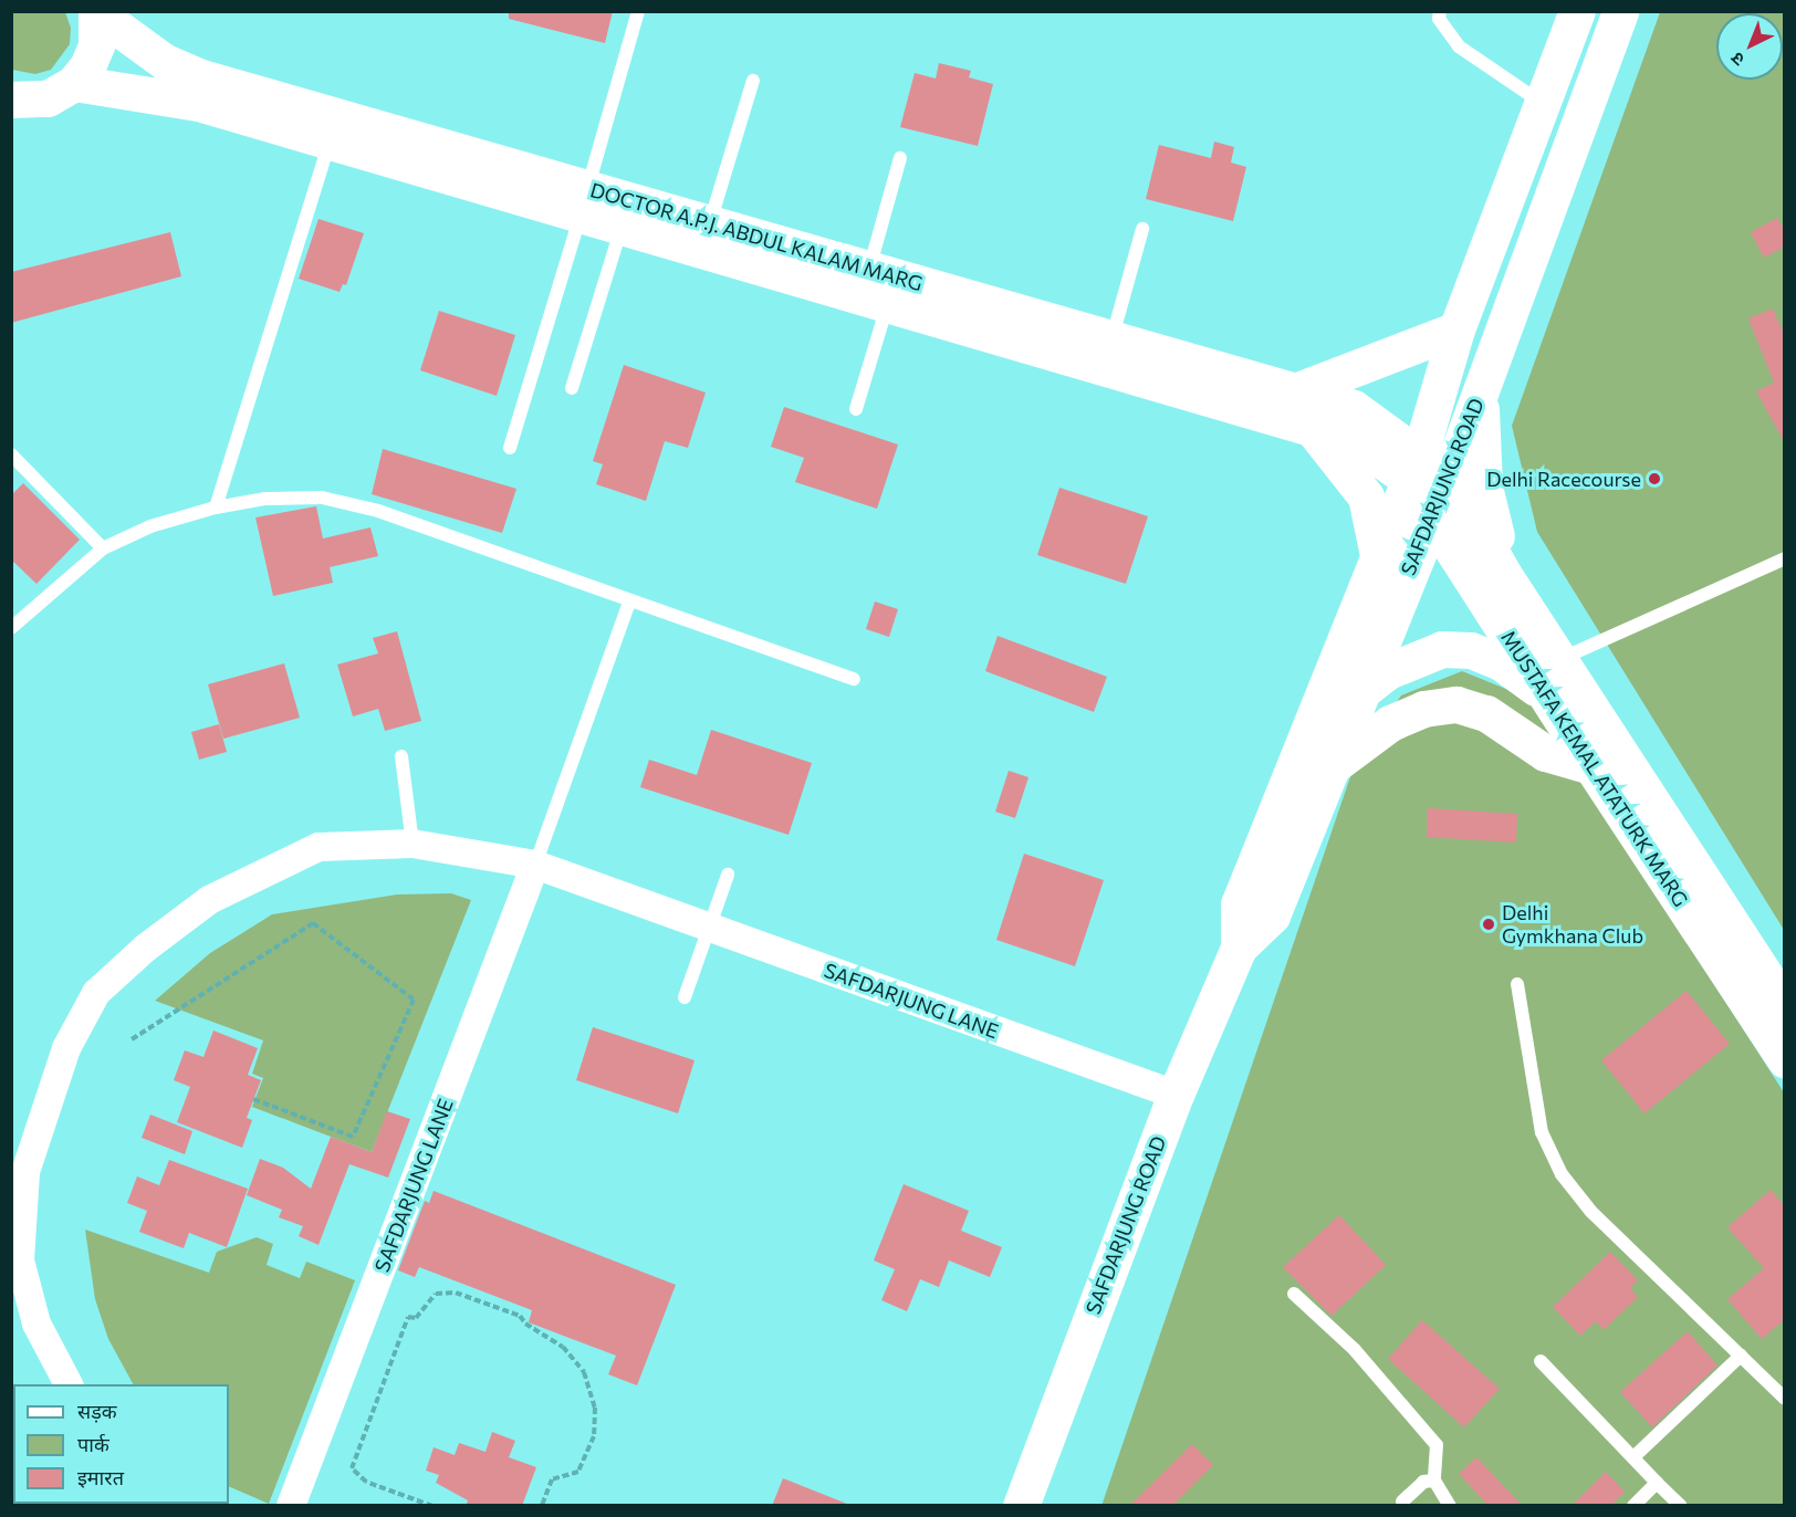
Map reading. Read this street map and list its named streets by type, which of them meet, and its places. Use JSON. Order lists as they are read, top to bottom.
{
  "streets": {
    "main road": ["DOCTOR A.P.J. ABDUL KALAM MARG", "SAFDARJUNG ROAD", "MUSTAFA KEMAL ATATURK MARG"],
    "street": ["SAFDARJUNG LANE"]
  },
  "crossings": [
    ["DOCTOR A.P.J. ABDUL KALAM MARG", "SAFDARJUNG ROAD"],
    ["DOCTOR A.P.J. ABDUL KALAM MARG", "MUSTAFA KEMAL ATATURK MARG"],
    ["SAFDARJUNG ROAD", "MUSTAFA KEMAL ATATURK MARG"],
    ["SAFDARJUNG ROAD", "SAFDARJUNG LANE"]
  ],
  "places": ["Delhi Racecourse", "Delhi Gymkhana Club"],
  "legend": ["सड़क", "पार्क", "इमारत"],
  "north": "bottom left"
}
